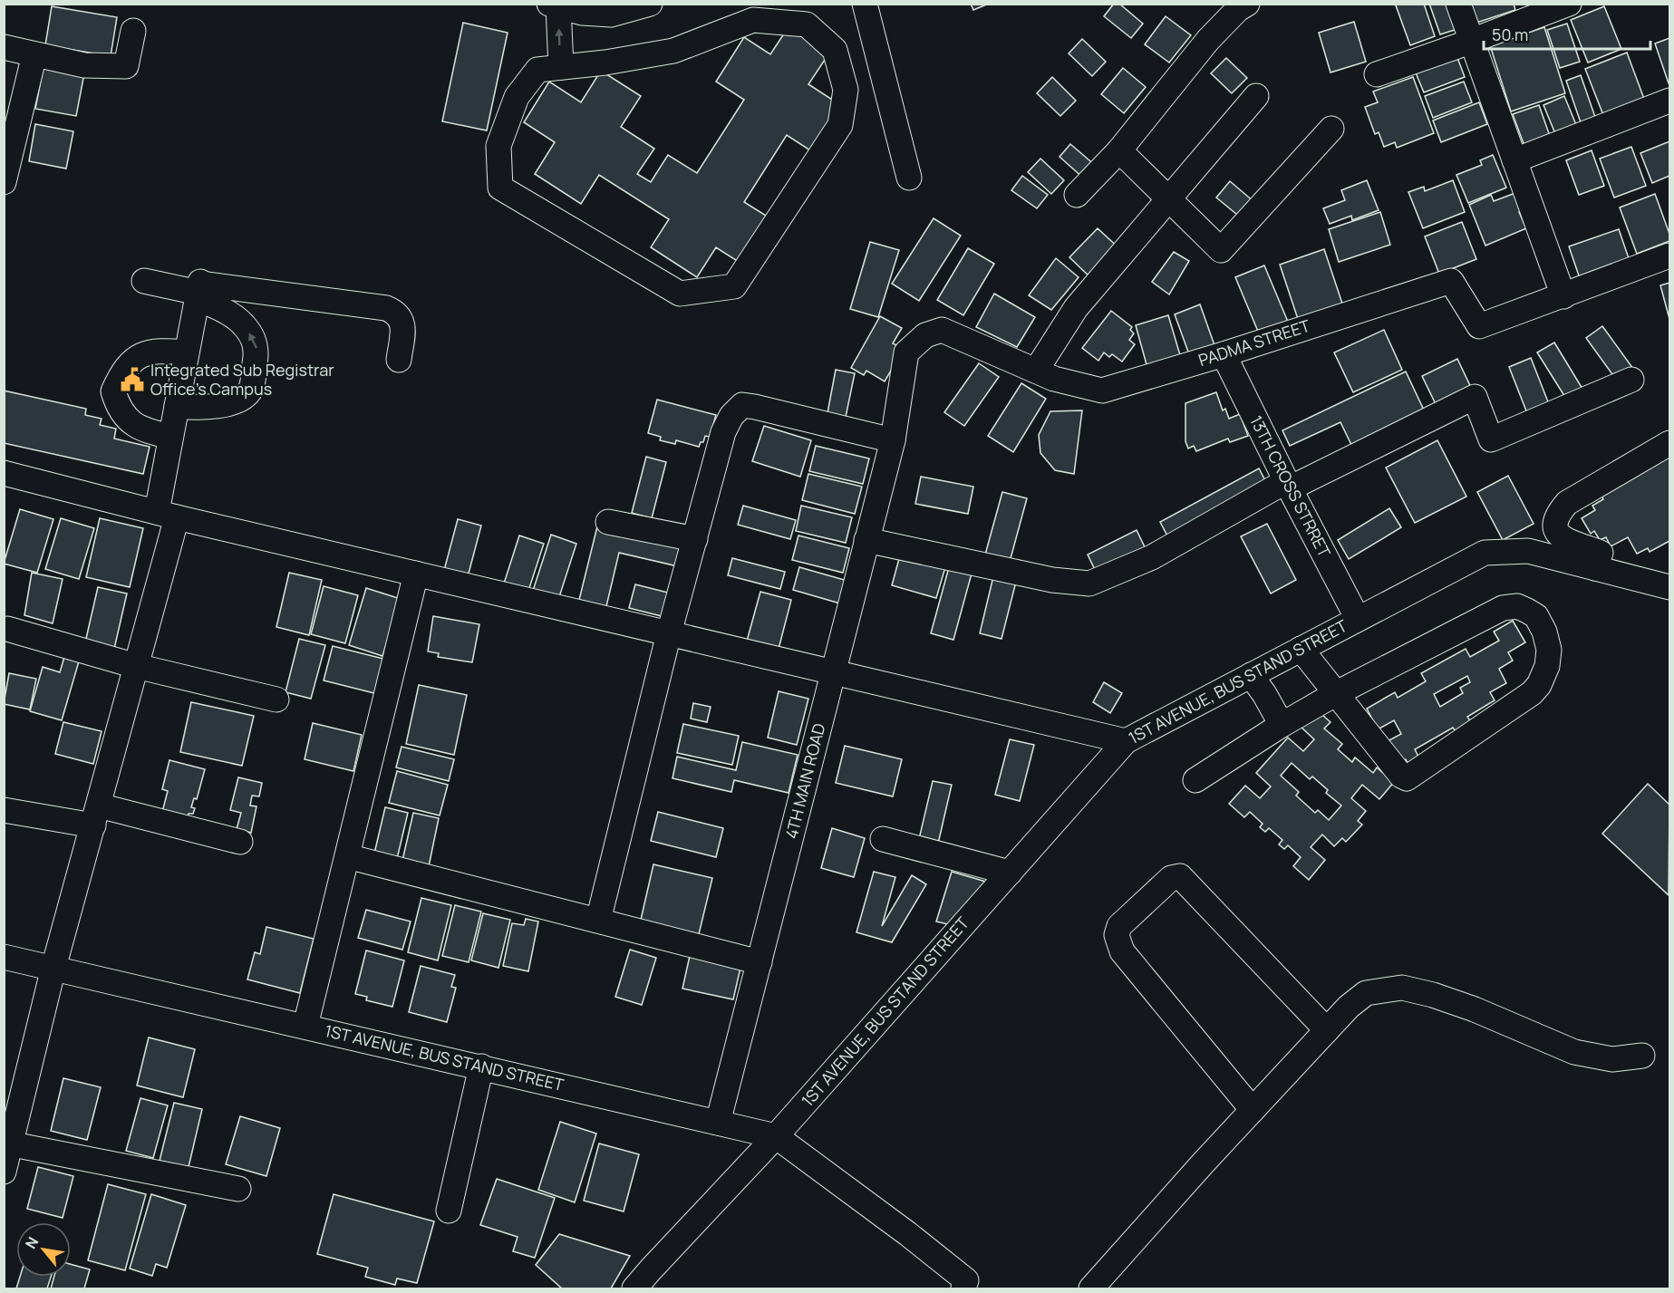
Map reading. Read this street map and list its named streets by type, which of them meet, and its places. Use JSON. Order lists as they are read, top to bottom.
{
  "streets": {
    "street": [
      "PADMA STREET",
      "13TH CROSS STRRET",
      "1ST AVENUE, BUS STAND STREET",
      "4TH MAIN ROAD"
    ]
  },
  "crossings": [
    ["PADMA STREET", "13TH CROSS STRRET"],
    ["PADMA STREET", "4TH MAIN ROAD"],
    ["13TH CROSS STRRET", "1ST AVENUE, BUS STAND STREET"],
    ["1ST AVENUE, BUS STAND STREET", "4TH MAIN ROAD"]
  ],
  "places": {
    "public building": ["Integrated Sub Registrar Office's Campus"]
  },
  "scale_bar": "50 m",
  "north": "top left"
}
